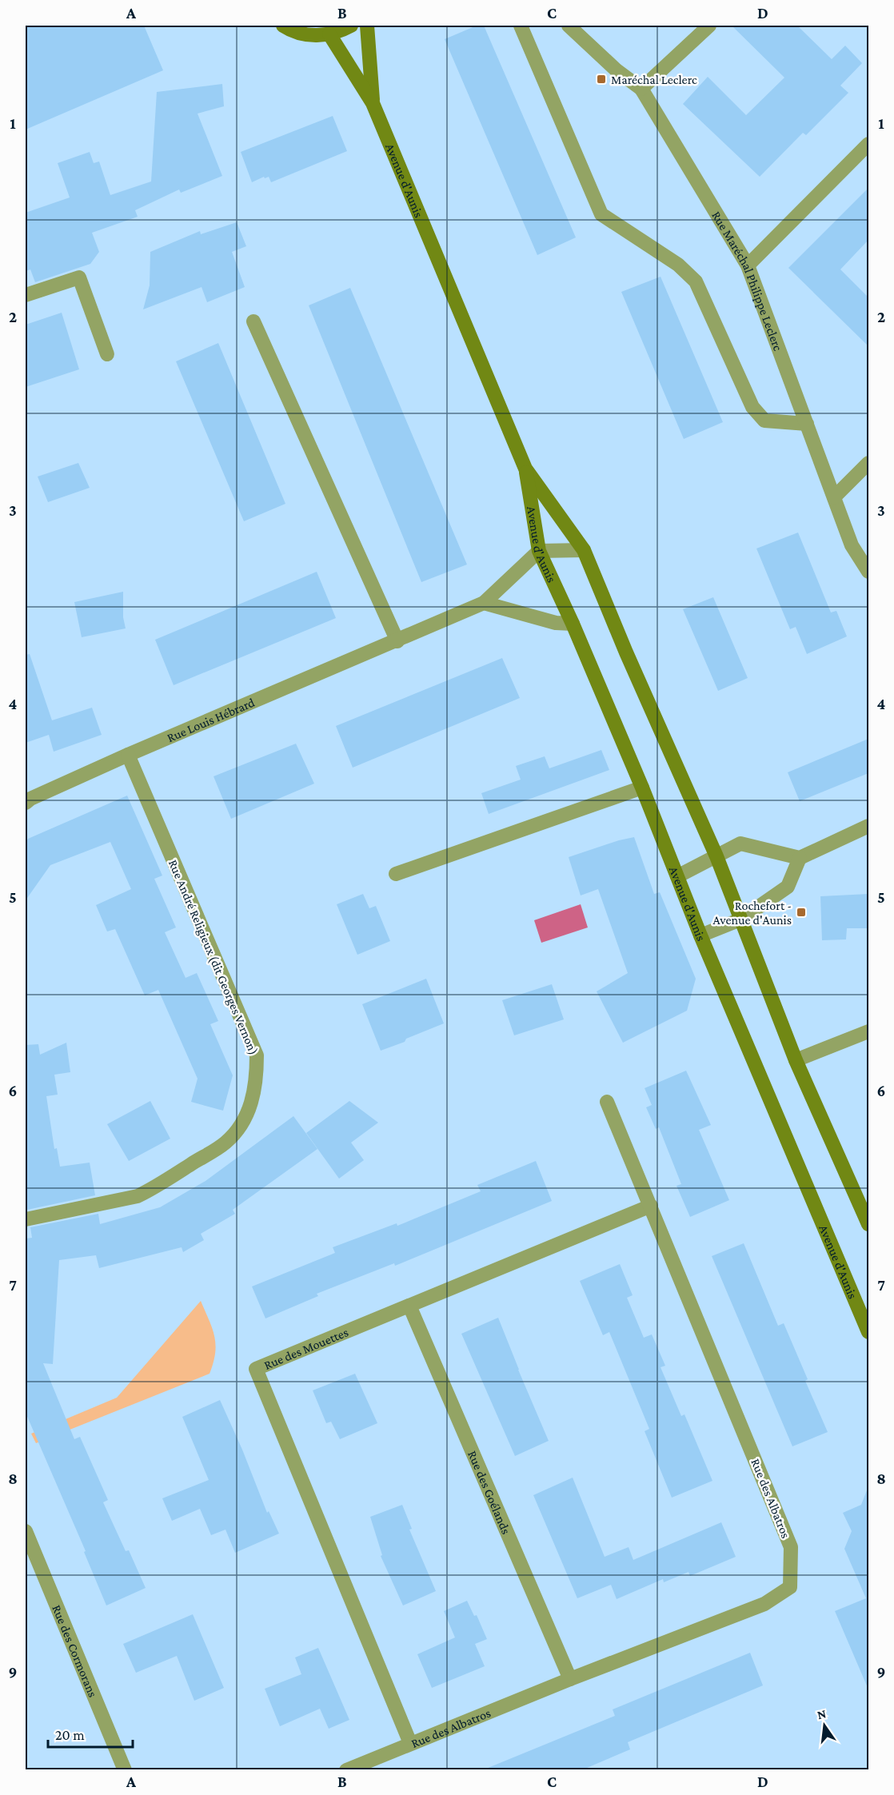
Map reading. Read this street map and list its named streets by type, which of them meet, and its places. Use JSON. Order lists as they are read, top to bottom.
{
  "streets": {
    "main road": ["Avenue d'Aunis"],
    "street": [
      "Rue Maréchal Philippe Leclerc",
      "Rue Louis Hébrard",
      "Rue André Religieux (dit Georges Vernon)",
      "Rue des Mouettes",
      "Rue des Goélands",
      "Rue des Albatros",
      "Rue des Cormorans"
    ]
  },
  "crossings": [
    ["Avenue d'Aunis", "Rue Louis Hébrard"],
    ["Rue Louis Hébrard", "Rue André Religieux (dit Georges Vernon)"],
    ["Rue des Mouettes", "Rue des Goélands"],
    ["Rue des Mouettes", "Rue des Albatros"],
    ["Rue des Goélands", "Rue des Albatros"]
  ],
  "places": {
    "transit": ["Maréchal Leclerc", "Rochefort - Avenue d'Aunis"]
  },
  "scale_bar": "20 m",
  "north": "top",
  "grid": {
    "columns": [
      "A",
      "B",
      "C",
      "D"
    ],
    "rows": [
      "1",
      "2",
      "3",
      "4",
      "5",
      "6",
      "7",
      "8",
      "9"
    ]
  }
}
